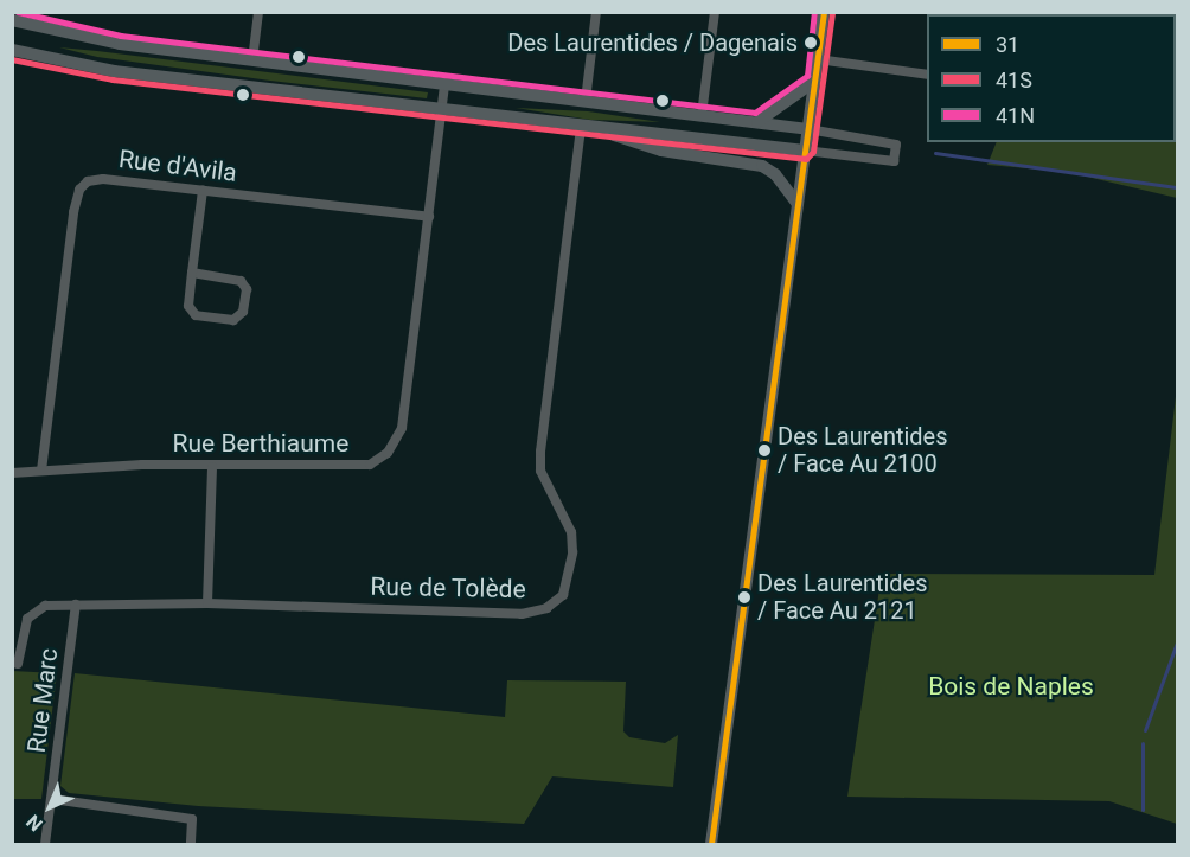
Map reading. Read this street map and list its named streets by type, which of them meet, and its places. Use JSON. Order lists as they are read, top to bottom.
{
  "streets": {
    "street": [
      "Rue d'Avila",
      "Rue Berthiaume",
      "Rue de Tolède",
      "Rue Marc"
    ]
  },
  "crossings": [
    ["Rue d'Avila", "Rue Berthiaume"],
    ["Rue de Tolède", "Rue Marc"]
  ],
  "parks": ["Bois de Naples"],
  "places": ["Des Laurentides / Dagenais", "Des Laurentides / Face Au 2100", "Des Laurentides / Face Au 2121"],
  "lines": ["transit line 31", "transit line 41N", "transit line 41S"],
  "legend": ["31", "41S", "41N"],
  "north": "bottom left"
}
